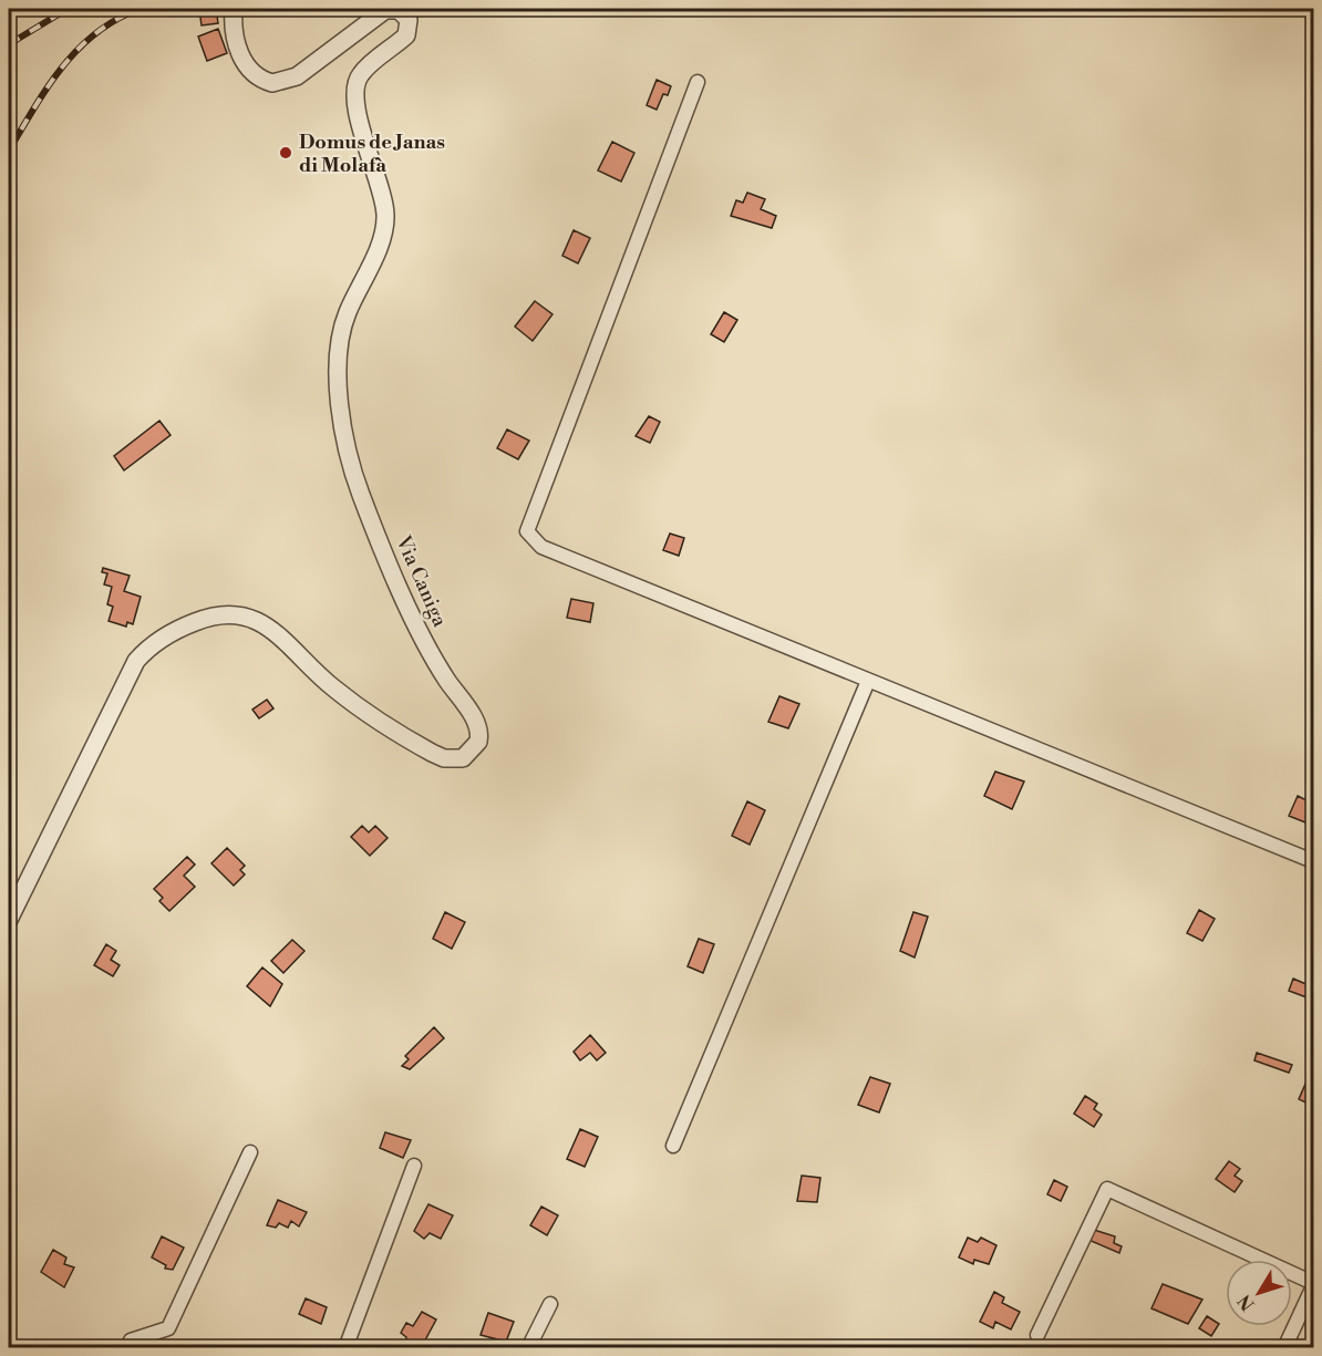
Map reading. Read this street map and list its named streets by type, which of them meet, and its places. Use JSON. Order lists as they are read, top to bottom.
{
  "streets": {
    "street": ["Via Caniga"]
  },
  "places": ["Domus de Janas di Molafà"],
  "north": "bottom left"
}
